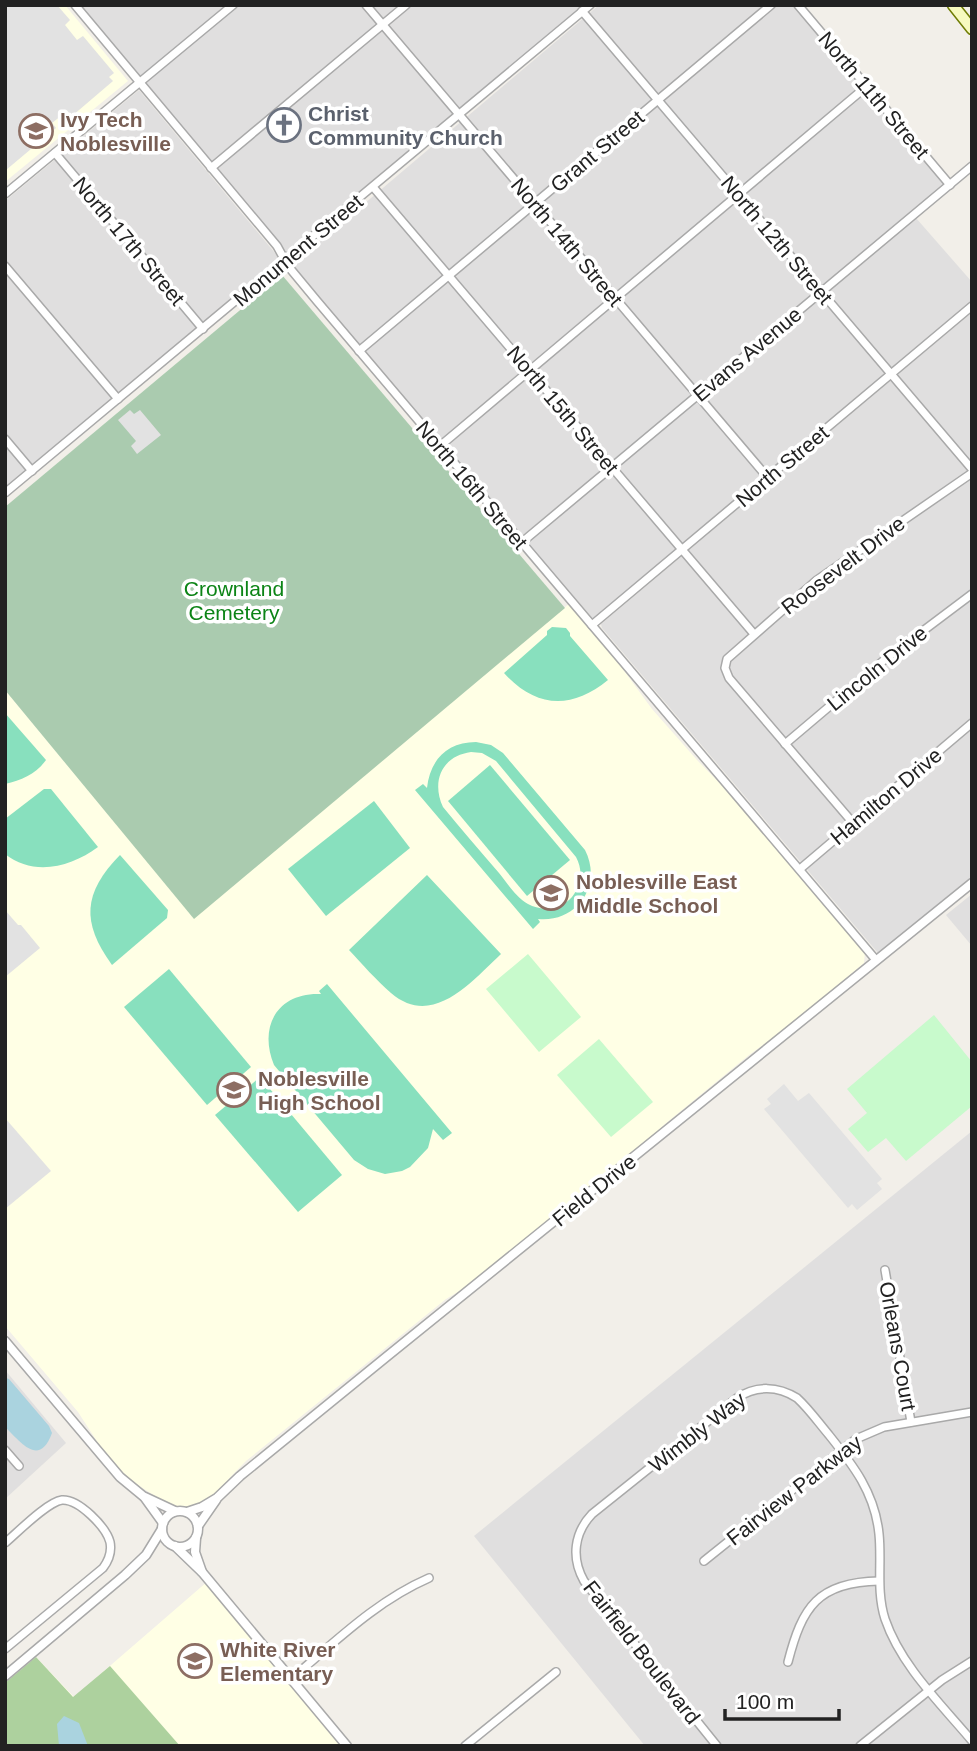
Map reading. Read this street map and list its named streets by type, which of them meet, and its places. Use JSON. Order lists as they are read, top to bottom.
{
  "streets": {
    "street": [
      "North 11th Street",
      "Grant Street",
      "North 12th Street",
      "North 17th Street",
      "North 14th Street",
      "Monument Street",
      "Evans Avenue",
      "North 15th Street",
      "North Street",
      "North 16th Street",
      "Roosevelt Drive",
      "Lincoln Drive",
      "Hamilton Drive",
      "Field Drive",
      "Orleans Court",
      "Wimbly Way",
      "Fairview Parkway",
      "Fairfield Boulevard"
    ]
  },
  "crossings": [
    ["North 11th Street", "Evans Avenue"],
    ["Grant Street", "North 12th Street"],
    ["Grant Street", "North 14th Street"],
    ["Grant Street", "North 15th Street"],
    ["Grant Street", "North 16th Street"],
    ["North 12th Street", "Monument Street"],
    ["North 12th Street", "Evans Avenue"],
    ["North 12th Street", "North Street"],
    ["North 12th Street", "Roosevelt Drive"],
    ["North 17th Street", "Monument Street"],
    ["North 14th Street", "Monument Street"],
    ["North 14th Street", "Evans Avenue"],
    ["North 14th Street", "North Street"],
    ["Monument Street", "North 15th Street"],
    ["Monument Street", "North 16th Street"],
    ["Evans Avenue", "North 15th Street"],
    ["Evans Avenue", "North 16th Street"],
    ["North 15th Street", "North Street"],
    ["North 15th Street", "Roosevelt Drive"],
    ["North Street", "North 16th Street"],
    ["North 16th Street", "Hamilton Drive"],
    ["North 16th Street", "Field Drive"],
    ["Roosevelt Drive", "Lincoln Drive"],
    ["Orleans Court", "Fairview Parkway"],
    ["Wimbly Way", "Fairview Parkway"],
    ["Wimbly Way", "Fairfield Boulevard"]
  ],
  "parks": ["Crownland Cemetery"],
  "places": {
    "church": ["Christ Community Church"],
    "school or university": [
      "Ivy Tech Noblesville",
      "Noblesville East Middle School",
      "Noblesville High School",
      "White River Elementary"
    ]
  },
  "scale_bar": "100 m"
}
